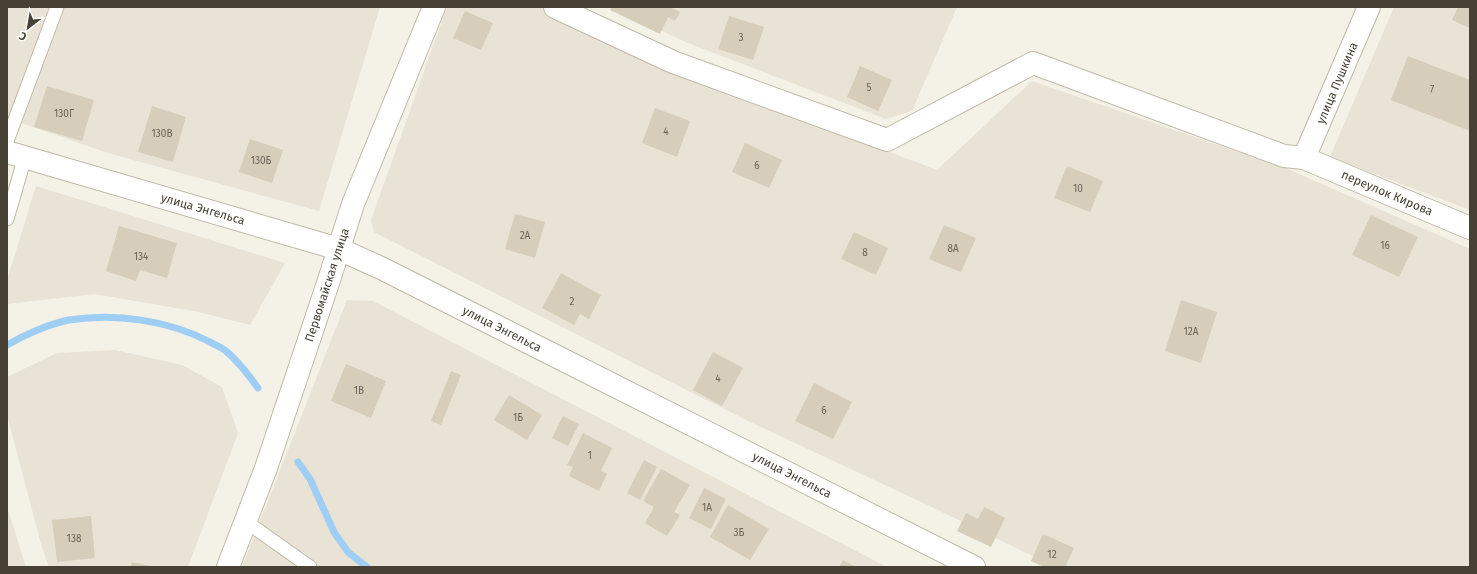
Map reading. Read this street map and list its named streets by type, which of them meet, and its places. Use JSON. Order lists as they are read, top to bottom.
{
  "streets": {
    "street": [
      "улица Пушкина",
      "переулок Кирова",
      "улица Энгельса",
      "Первомайская улица"
    ]
  },
  "crossings": [
    ["улица Пушкина", "переулок Кирова"],
    ["улица Энгельса", "Первомайская улица"]
  ],
  "house_numbers": [
    "3",
    "5",
    "7",
    "130Г",
    "4",
    "130В",
    "130Б",
    "6",
    "10",
    "2А",
    "16",
    "8А",
    "8",
    "134",
    "2",
    "12А",
    "4",
    "1В",
    "6",
    "1Б",
    "1",
    "1А",
    "3Б",
    "138",
    "12"
  ],
  "north": "bottom left"
}
